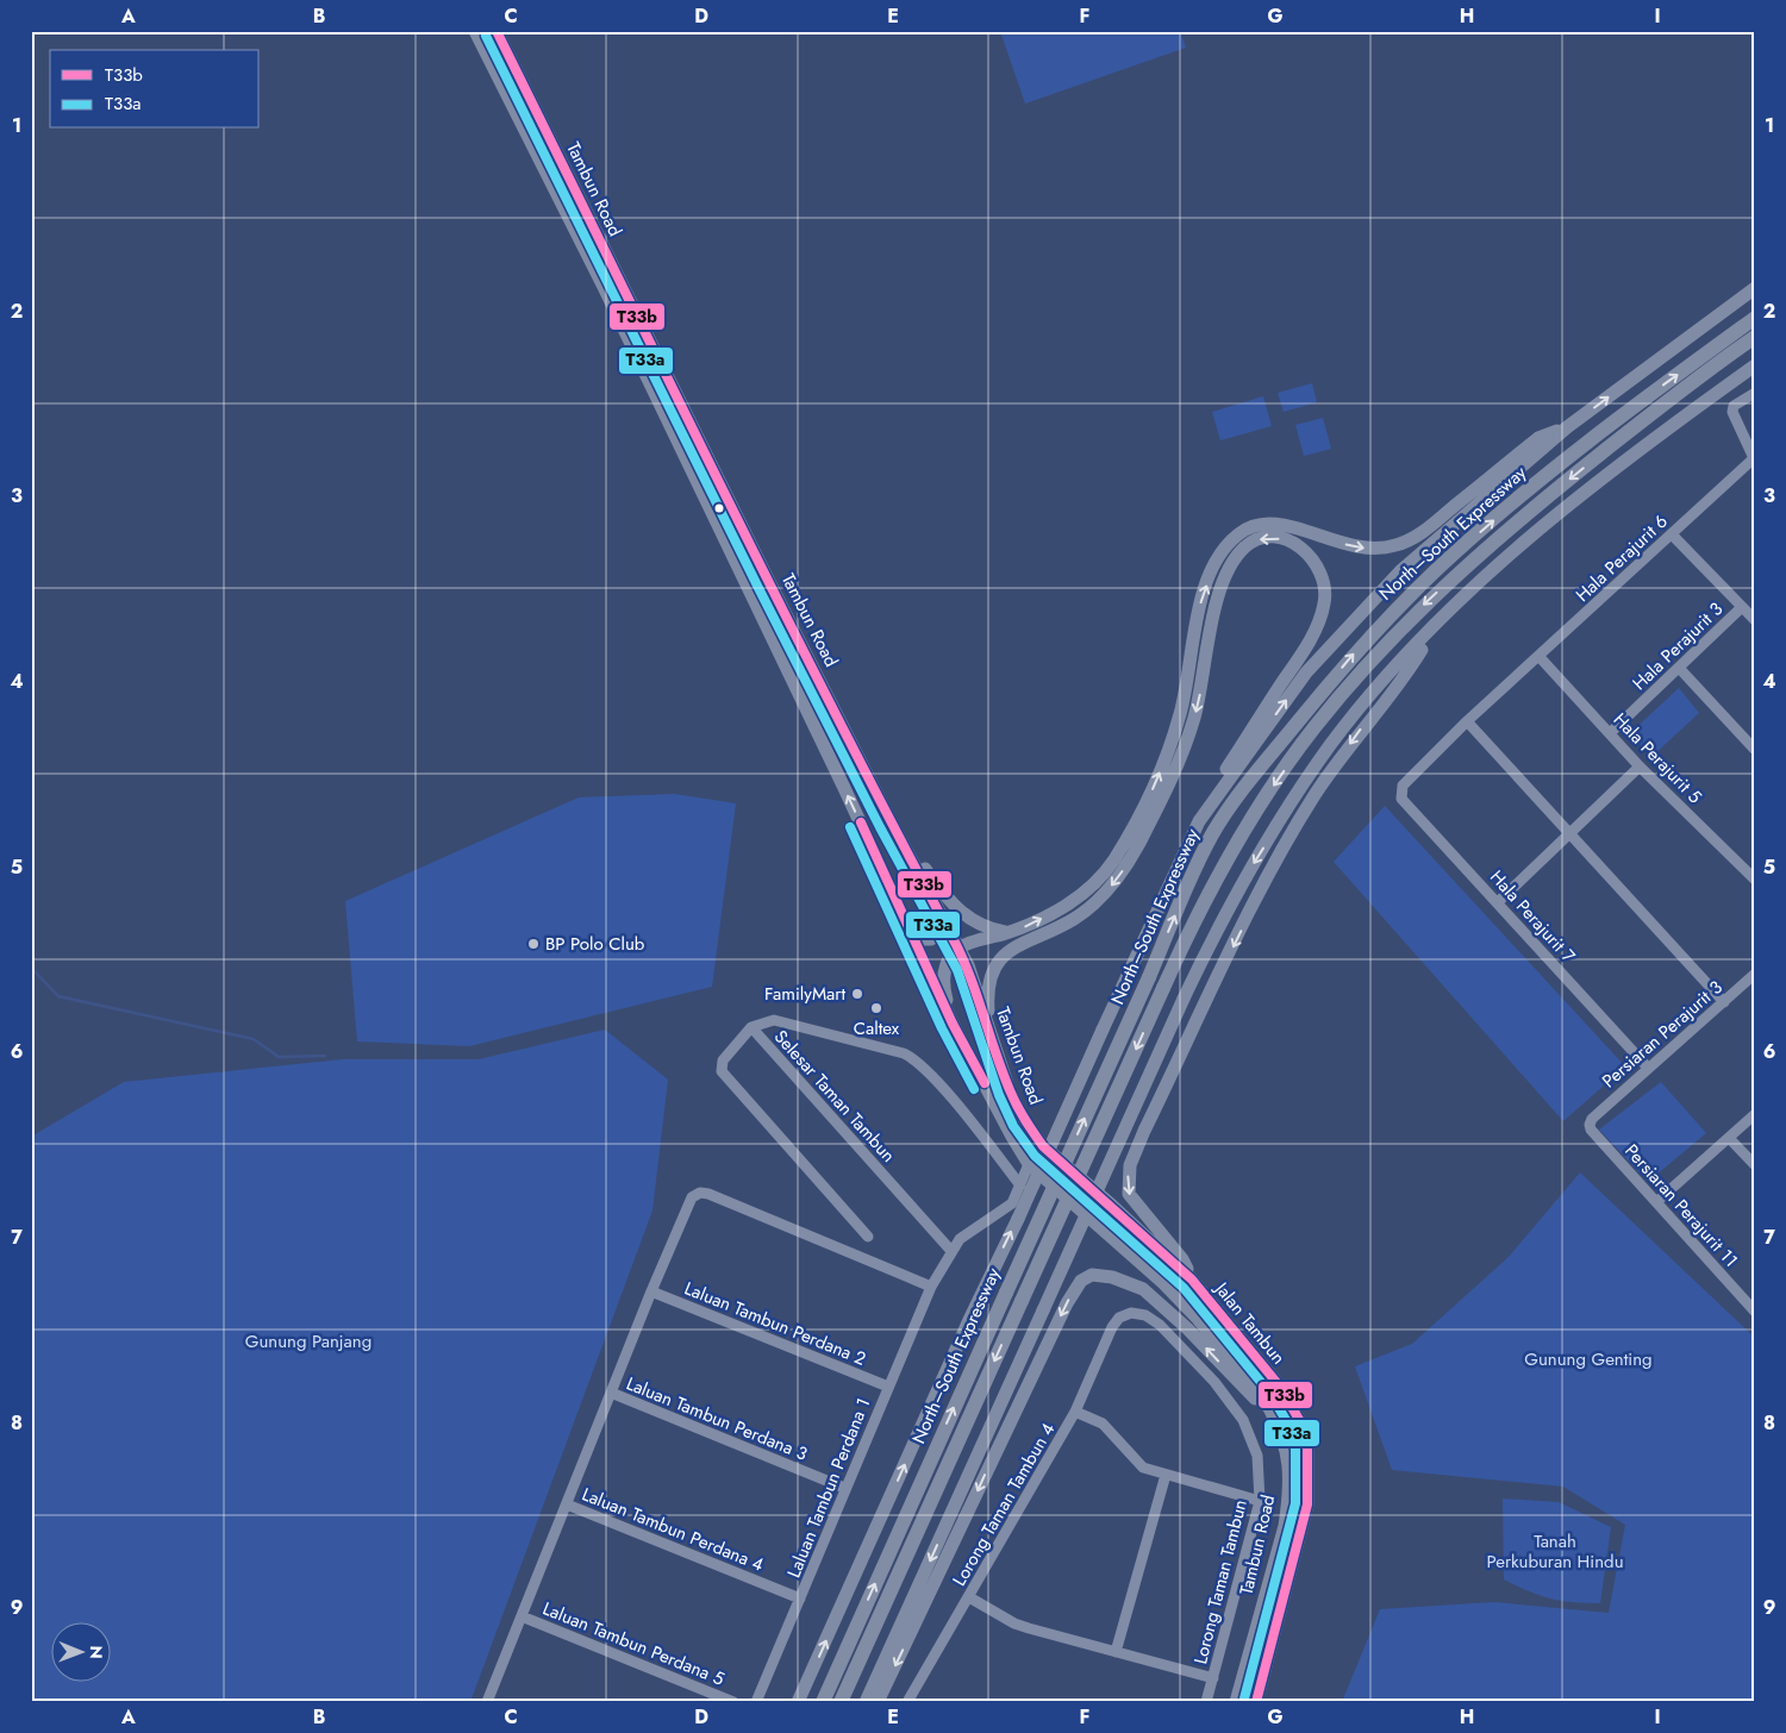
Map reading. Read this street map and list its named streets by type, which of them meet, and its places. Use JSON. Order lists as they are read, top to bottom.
{
  "streets": {
    "highway": ["North–South Expressway"],
    "main road": ["Tambun Road", "Jalan Tambun"],
    "street": [
      "Hala Perajurit 6",
      "Hala Perajurit 3",
      "Hala Perajurit 5",
      "Hala Perajurit 7",
      "Persiaran Perajurit 3",
      "Selesar Taman Tambun",
      "Persiaran Perajurit 11",
      "Laluan Tambun Perdana 2",
      "Laluan Tambun Perdana 3",
      "Laluan Tambun Perdana 1",
      "Lorong Taman Tambun 4",
      "Laluan Tambun Perdana 4",
      "Lorong Taman Tambun",
      "Laluan Tambun Perdana 5"
    ]
  },
  "crossings": [
    ["Tambun Road", "Jalan Tambun"],
    ["Tambun Road", "Laluan Tambun Perdana 1"],
    ["Hala Perajurit 6", "Hala Perajurit 5"],
    ["Hala Perajurit 6", "Hala Perajurit 7"],
    ["Hala Perajurit 3", "Hala Perajurit 5"],
    ["Hala Perajurit 7", "Persiaran Perajurit 3"],
    ["Persiaran Perajurit 3", "Persiaran Perajurit 11"],
    ["Selesar Taman Tambun", "Laluan Tambun Perdana 1"],
    ["Laluan Tambun Perdana 2", "Laluan Tambun Perdana 1"],
    ["Laluan Tambun Perdana 3", "Laluan Tambun Perdana 1"],
    ["Laluan Tambun Perdana 1", "Laluan Tambun Perdana 4"],
    ["Lorong Taman Tambun 4", "Lorong Taman Tambun"]
  ],
  "parks": ["Gunung Panjang", "Gunung Genting", "Tanah Perkuburan Hindu"],
  "places": ["BP Polo Club", "FamilyMart", "Caltex"],
  "lines": ["transit line T33b", "transit line T33a"],
  "legend": ["T33b", "T33a"],
  "north": "right",
  "grid": {
    "columns": [
      "A",
      "B",
      "C",
      "D",
      "E",
      "F",
      "G",
      "H",
      "I"
    ],
    "rows": [
      "1",
      "2",
      "3",
      "4",
      "5",
      "6",
      "7",
      "8",
      "9"
    ]
  }
}
